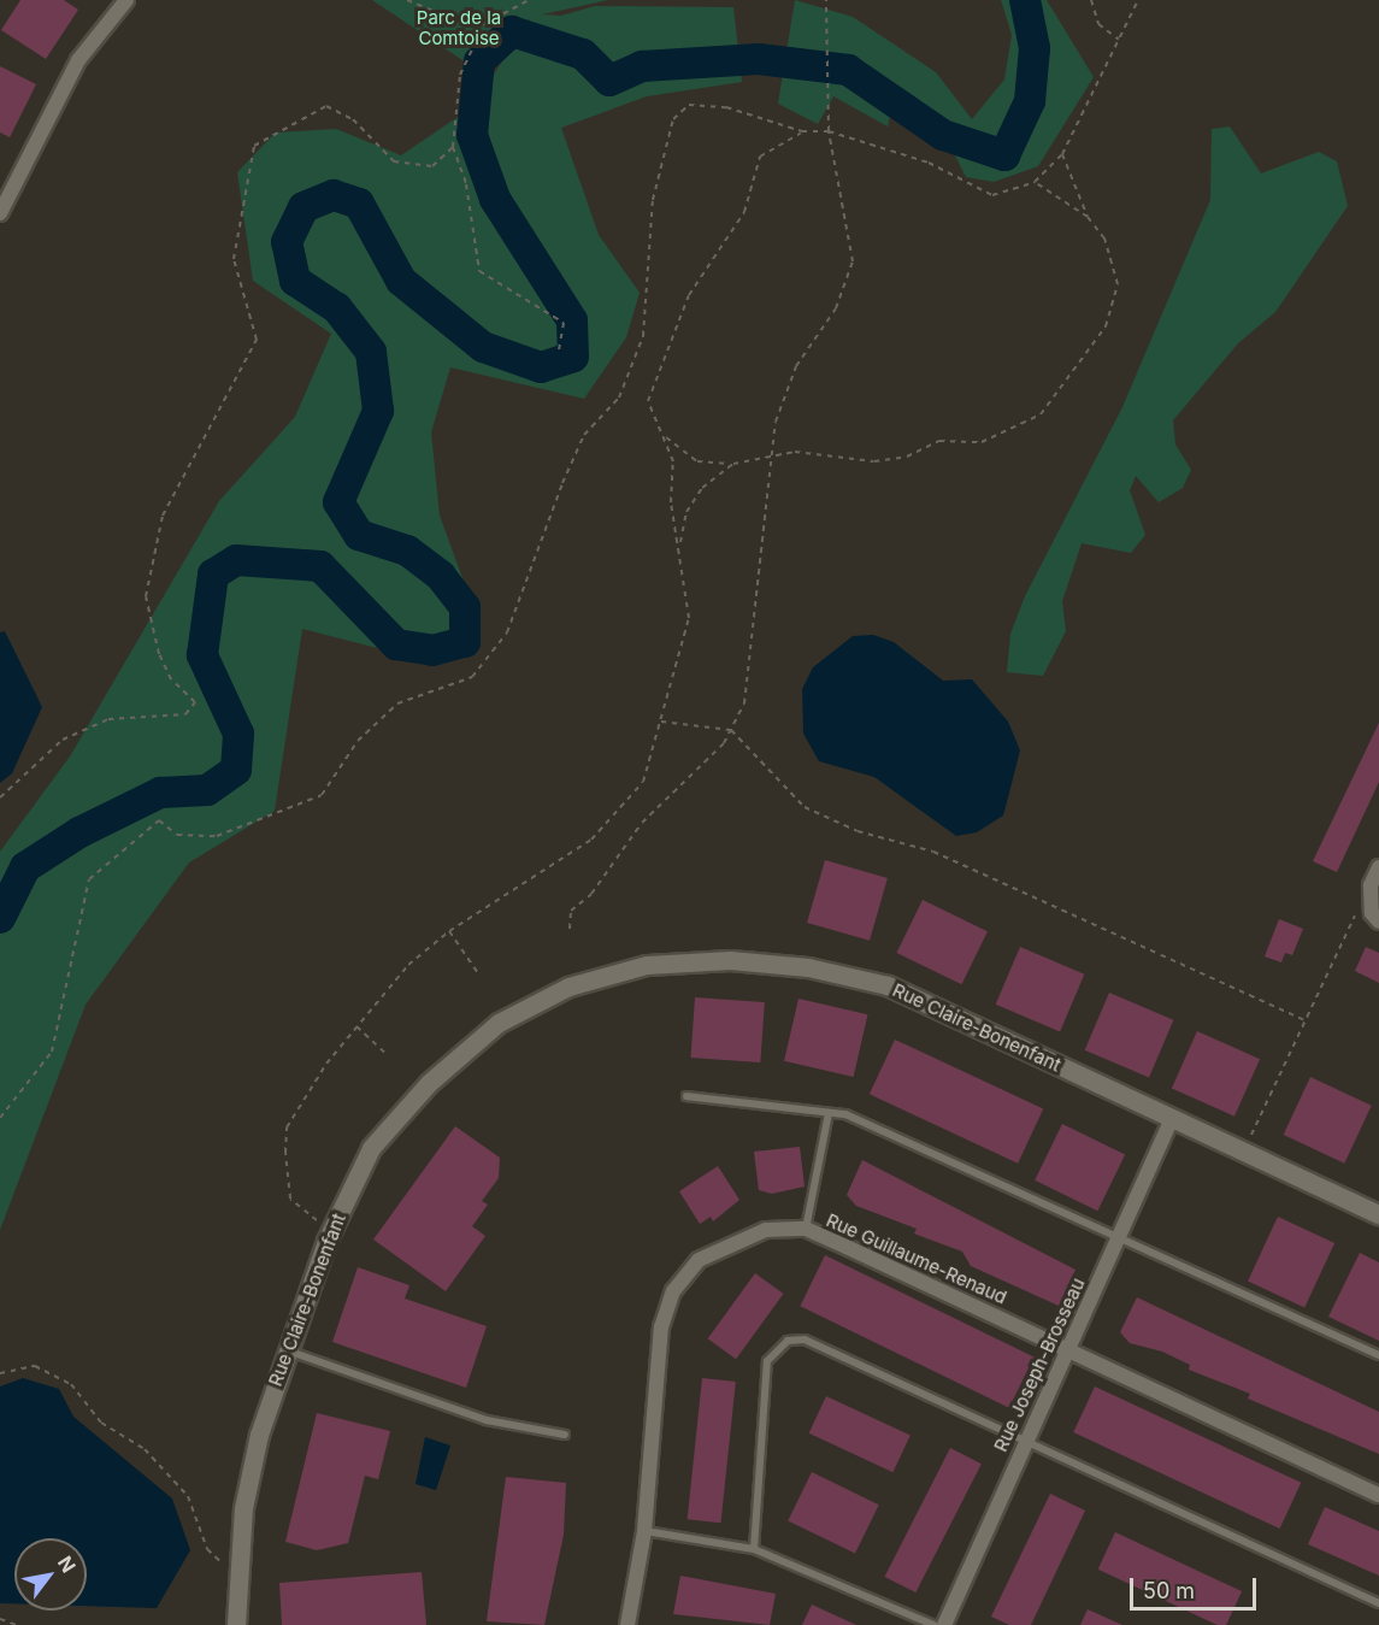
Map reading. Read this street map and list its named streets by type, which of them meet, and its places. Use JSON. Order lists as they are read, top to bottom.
{
  "streets": {
    "street": ["Rue Claire-Bonenfant", "Rue Guillaume-Renaud", "Rue Joseph-Brosseau"]
  },
  "crossings": [
    ["Rue Claire-Bonenfant", "Rue Joseph-Brosseau"],
    ["Rue Guillaume-Renaud", "Rue Joseph-Brosseau"]
  ],
  "parks": ["Parc de la Comtoise"],
  "scale_bar": "50 m",
  "north": "top right"
}
